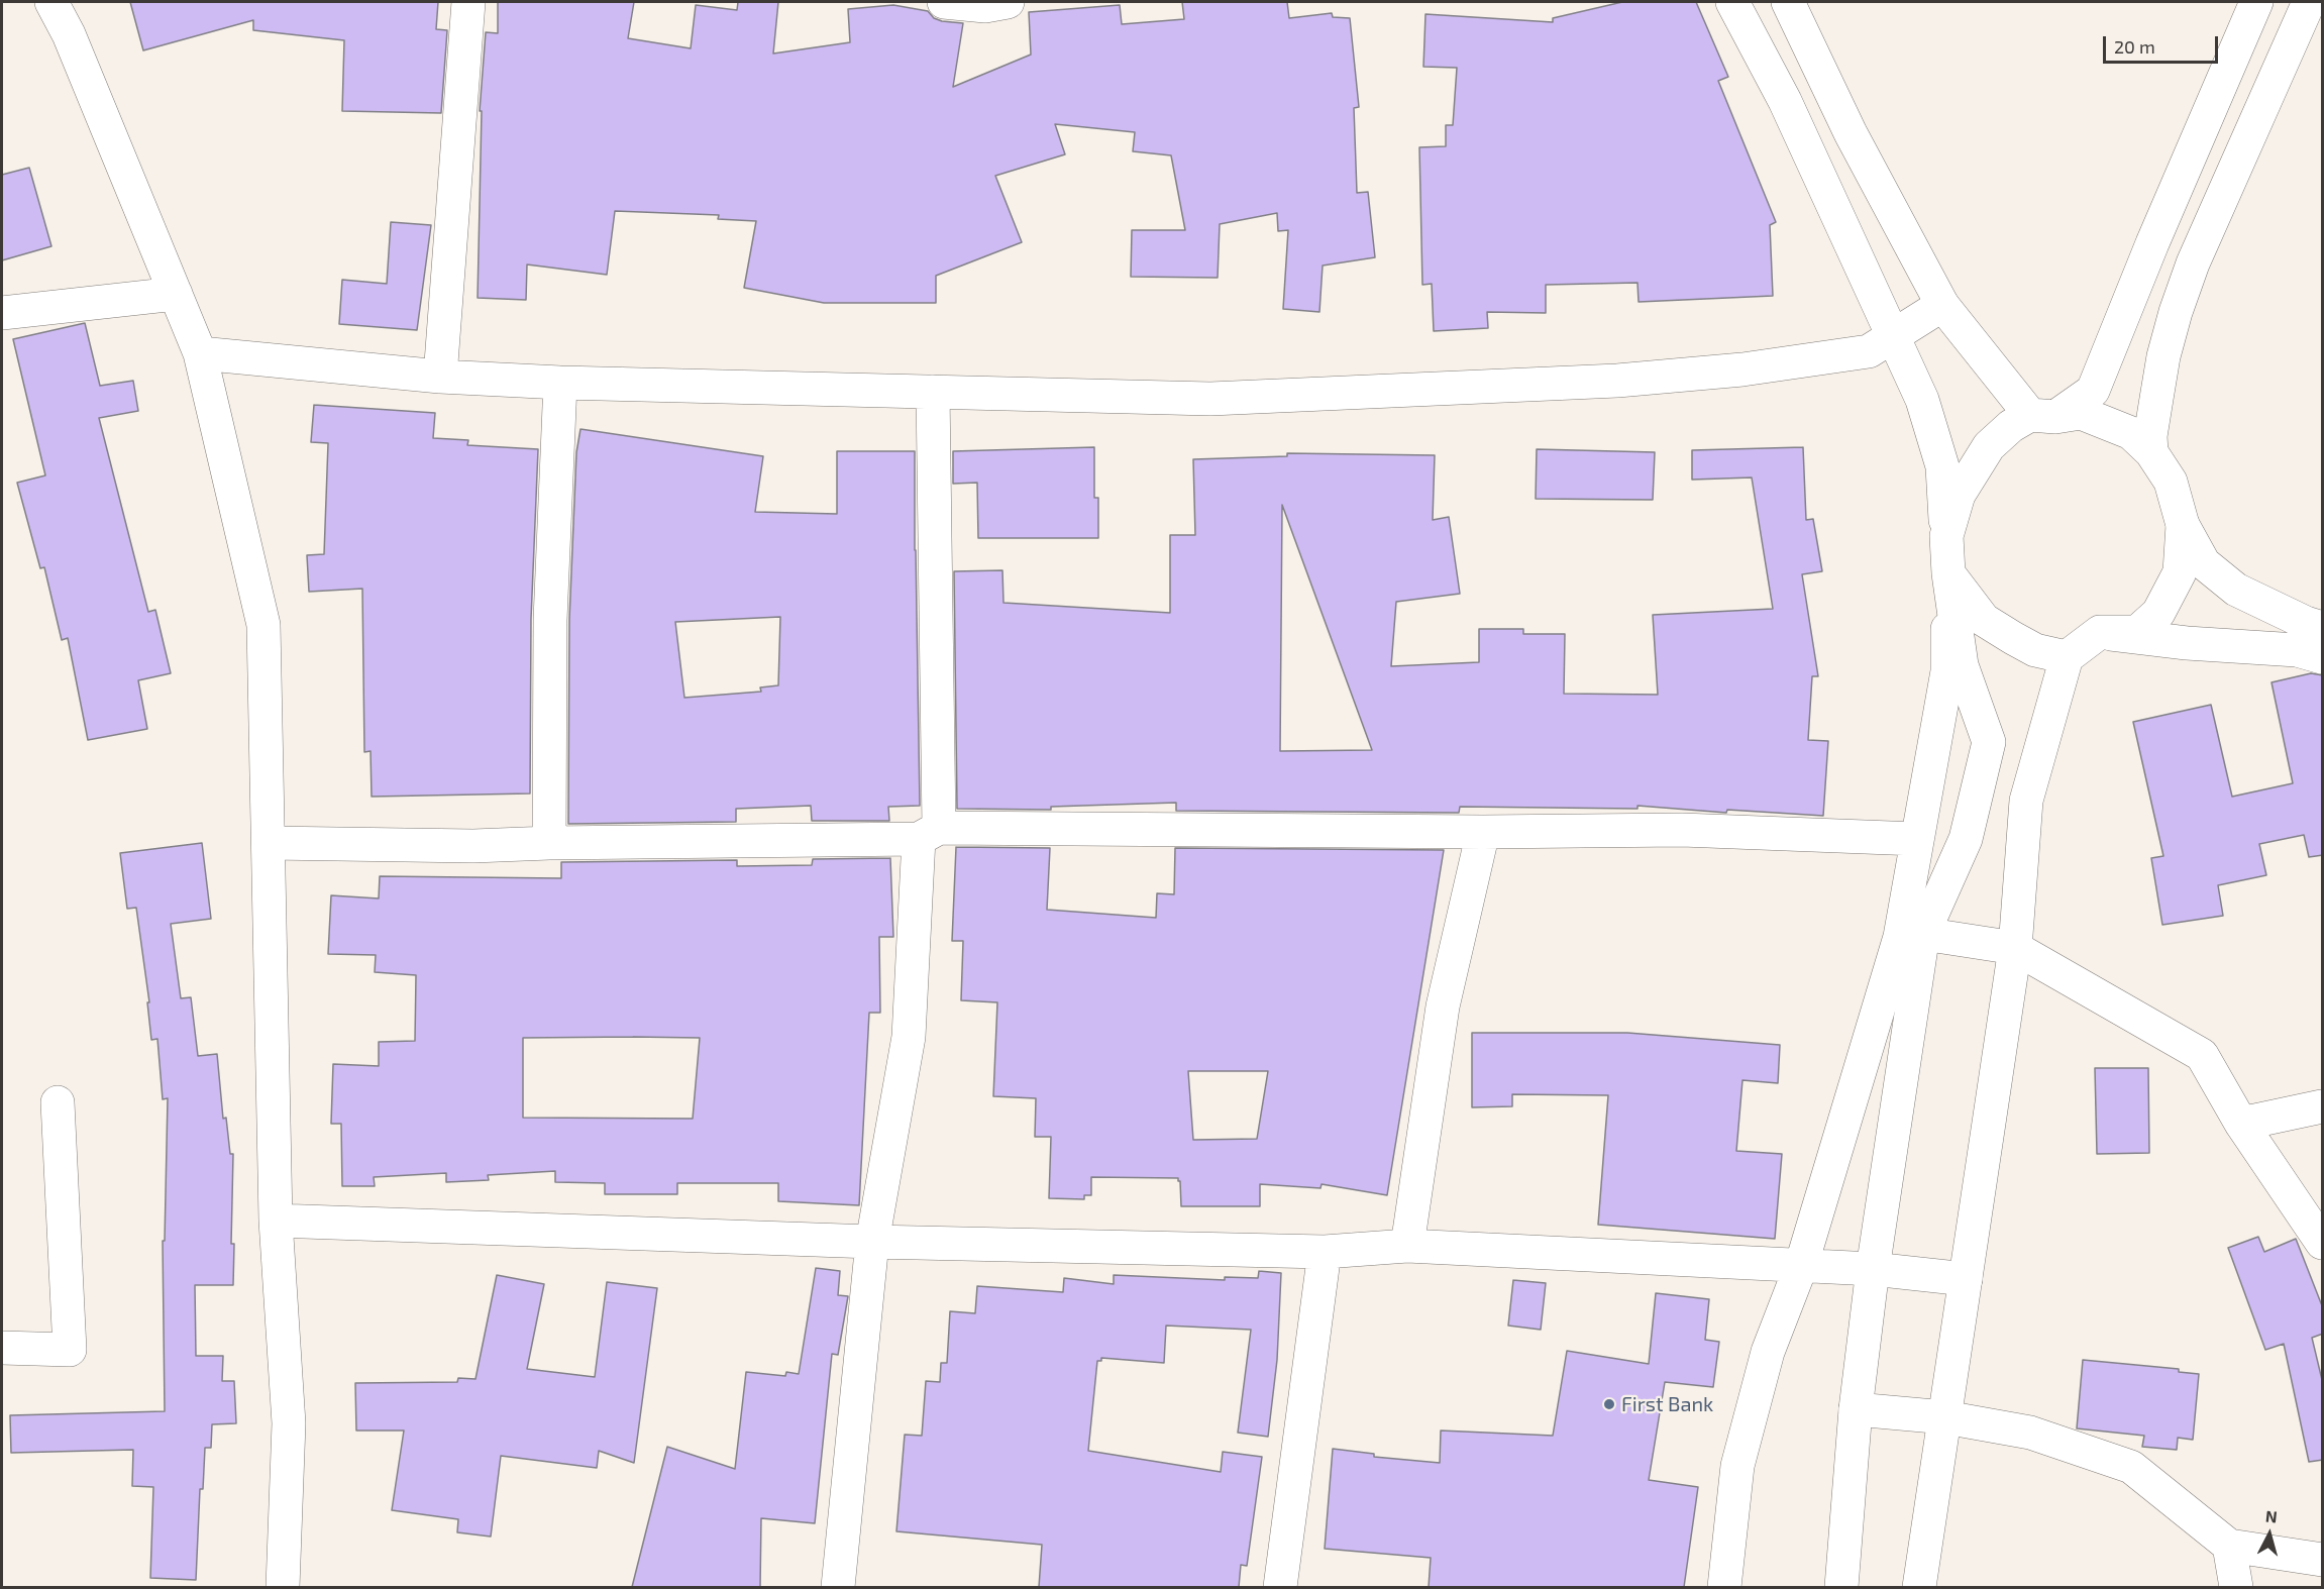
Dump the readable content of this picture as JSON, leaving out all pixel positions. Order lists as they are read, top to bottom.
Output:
{
  "places": ["First Bank"],
  "scale_bar": "20 m",
  "north": "top"
}
